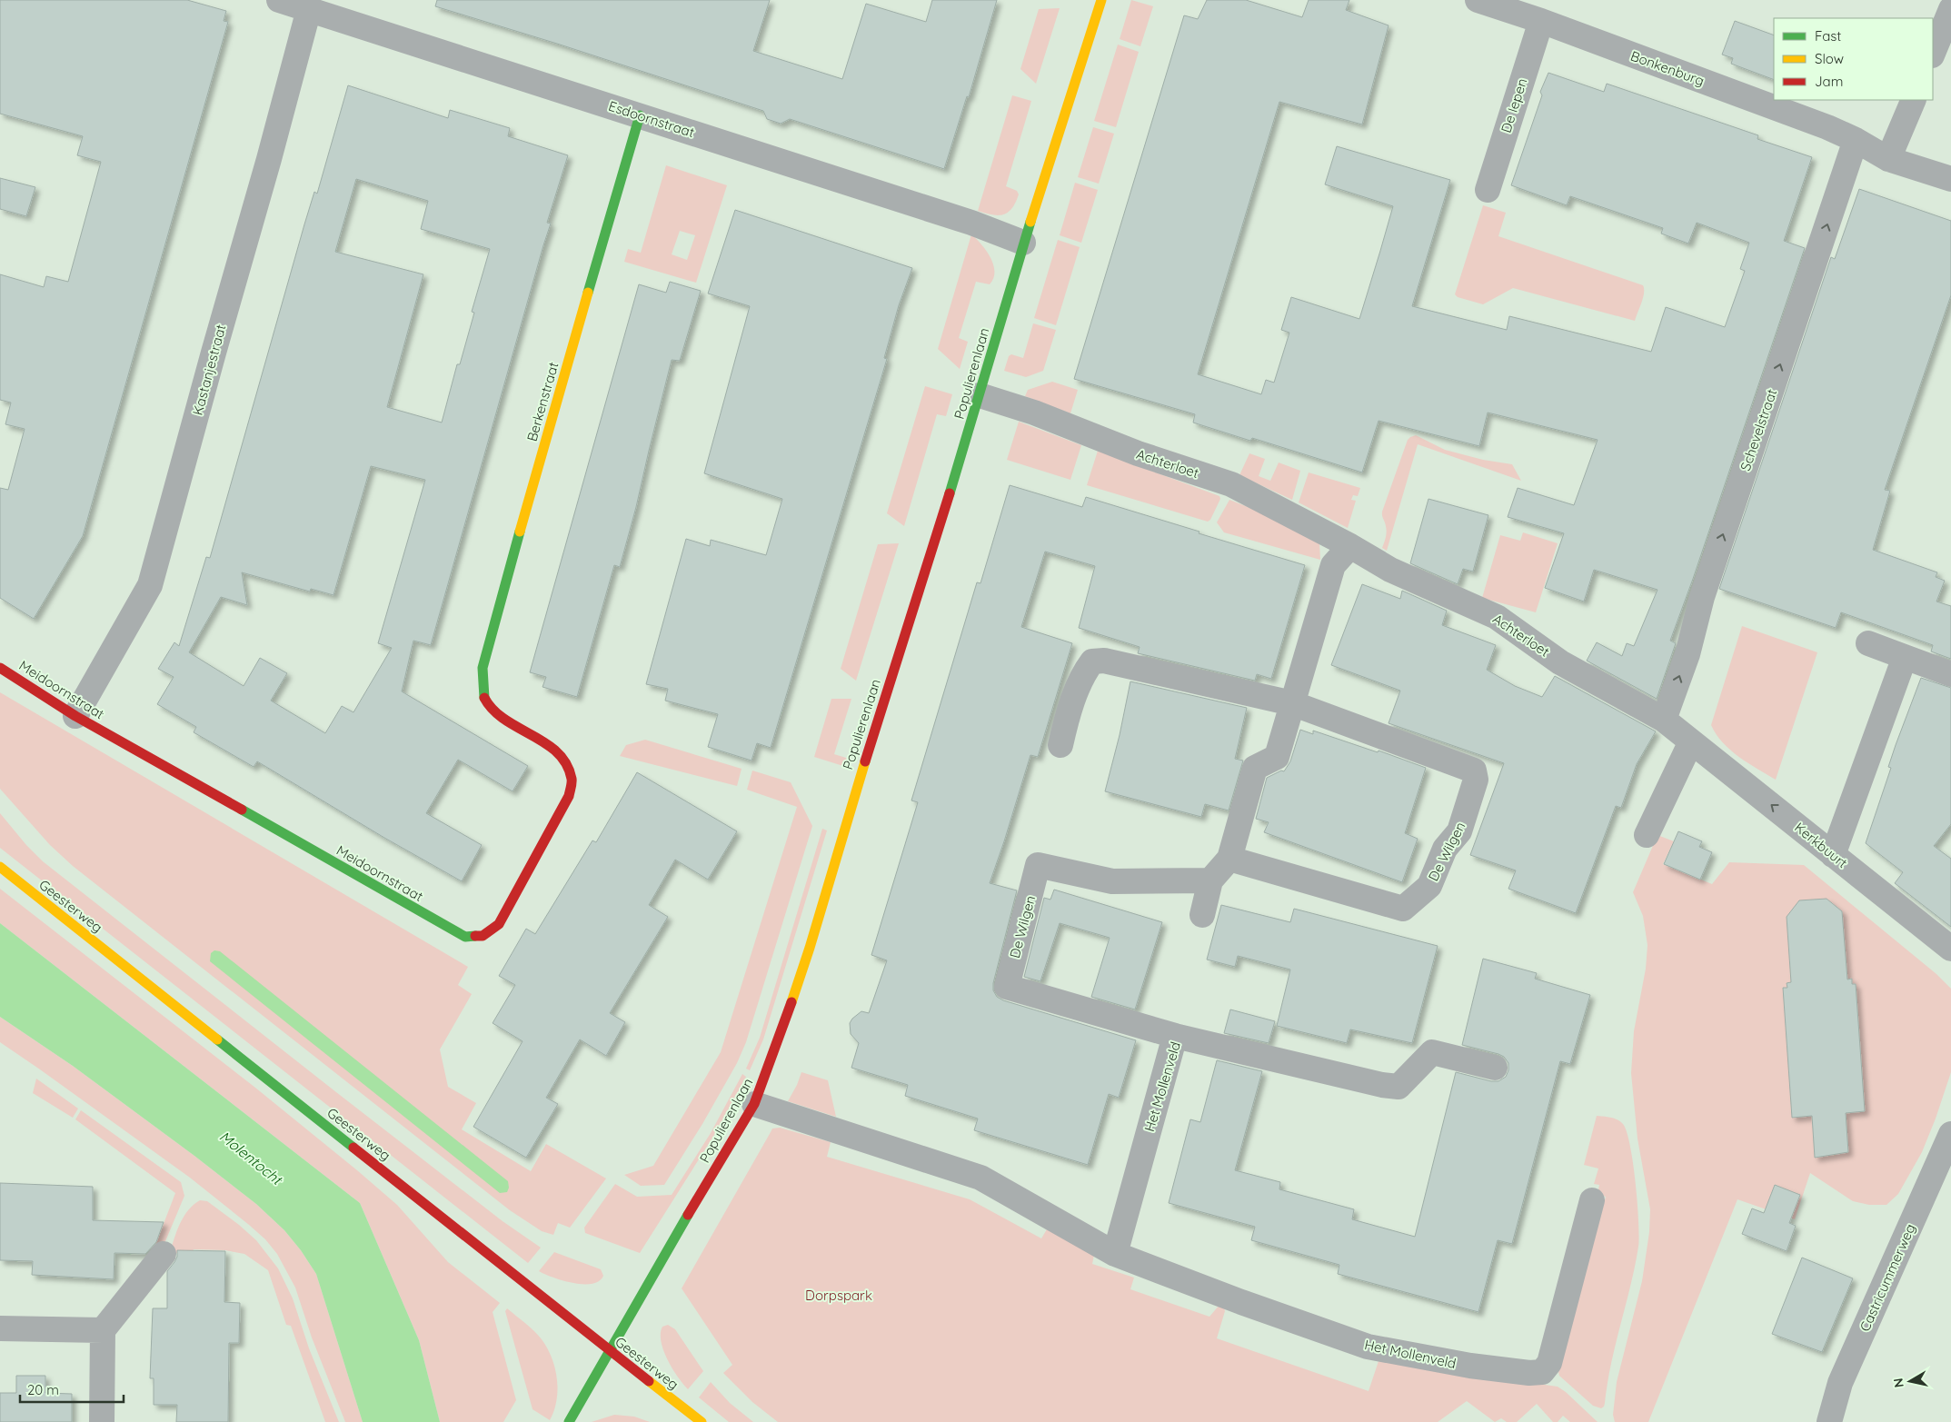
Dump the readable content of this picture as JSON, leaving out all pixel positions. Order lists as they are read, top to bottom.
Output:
{
  "streets": {
    "street": [
      "Bonkenburg",
      "De Iepen",
      "Esdoornstraat",
      "Kastanjestraat",
      "Populierenlaan",
      "Berkenstraat",
      "Schevelstraat",
      "Achterloet",
      "Meidoornstraat",
      "Kerkbuurt",
      "De Wilgen",
      "Geesterweg",
      "Het Mollenveld",
      "Castricummerweg"
    ]
  },
  "crossings": [
    ["Bonkenburg", "De Iepen"],
    ["Bonkenburg", "Schevelstraat"],
    ["Esdoornstraat", "Kastanjestraat"],
    ["Esdoornstraat", "Populierenlaan"],
    ["Esdoornstraat", "Berkenstraat"],
    ["Kastanjestraat", "Meidoornstraat"],
    ["Populierenlaan", "Achterloet"],
    ["Populierenlaan", "Geesterweg"],
    ["Populierenlaan", "Het Mollenveld"],
    ["Berkenstraat", "Meidoornstraat"],
    ["Schevelstraat", "Achterloet"],
    ["Schevelstraat", "Kerkbuurt"],
    ["Achterloet", "Kerkbuurt"],
    ["De Wilgen", "Het Mollenveld"]
  ],
  "one_way": ["Schevelstraat"],
  "water": ["Molentocht"],
  "parks": ["Dorpspark"],
  "legend": ["Fast", "Slow", "Jam"],
  "scale_bar": "20 m",
  "north": "left"
}
